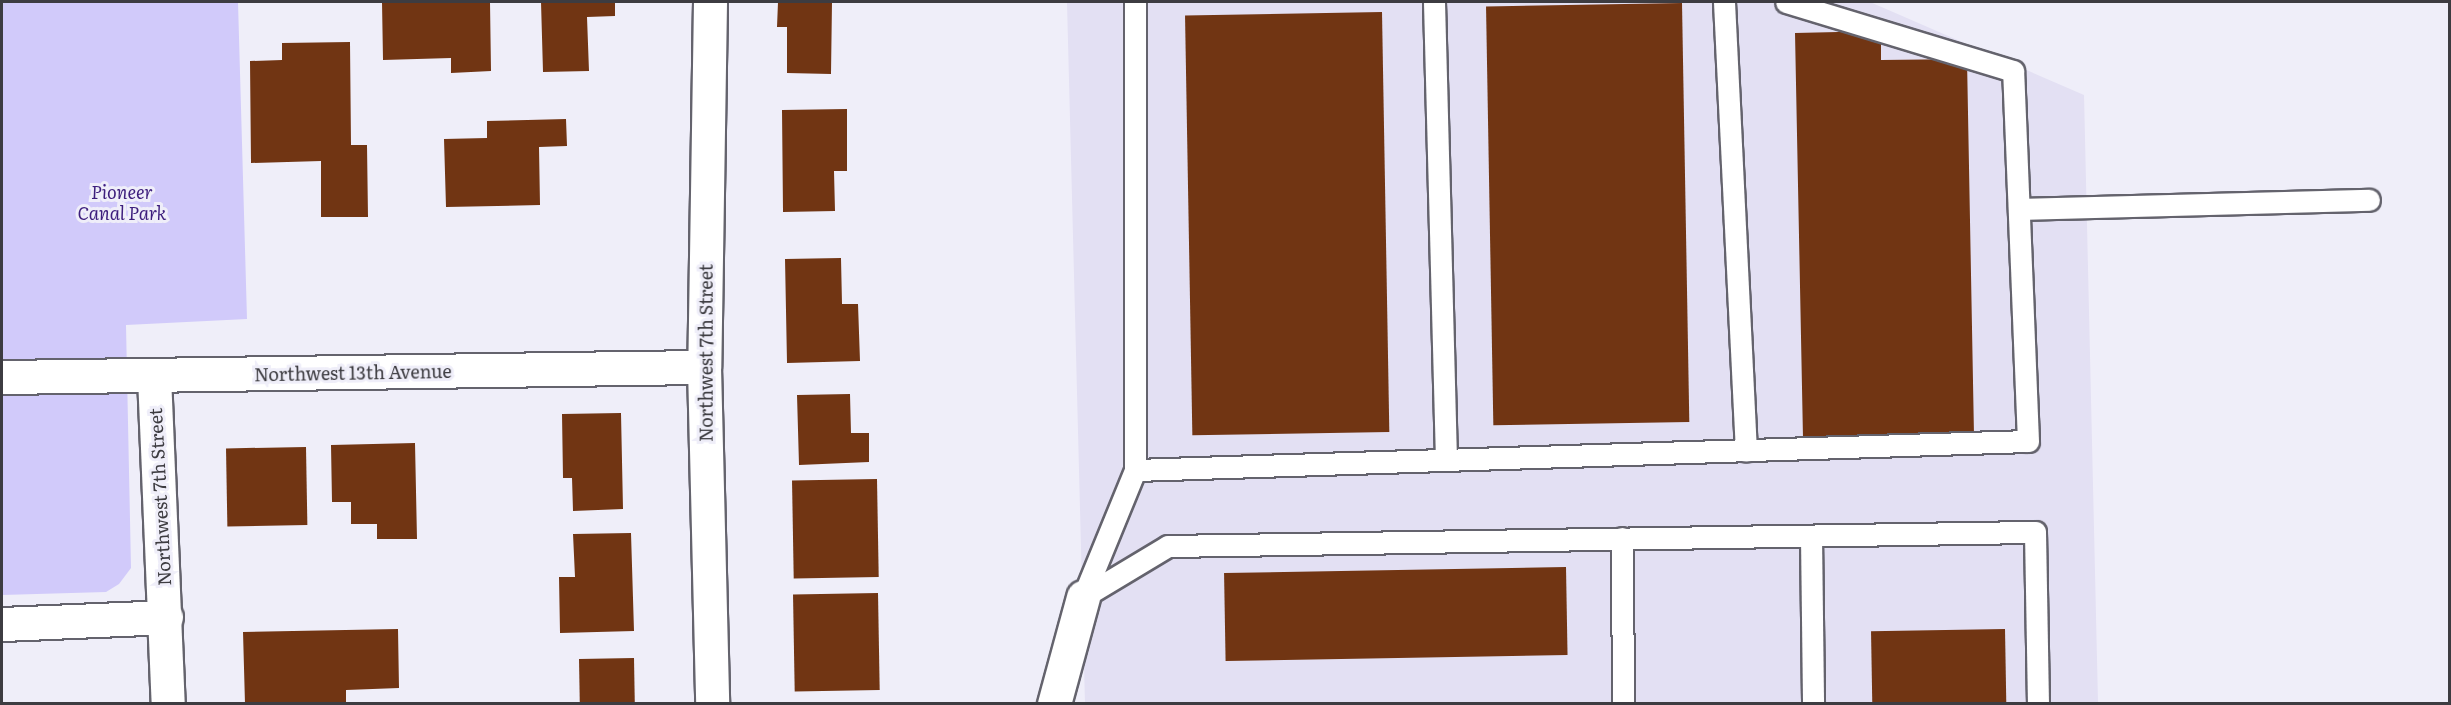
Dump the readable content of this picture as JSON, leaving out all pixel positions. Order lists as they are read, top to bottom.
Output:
{
  "streets": {
    "street": ["Northwest 7th Street", "Northwest 13th Avenue"]
  },
  "crossings": [
    ["Northwest 7th Street", "Northwest 13th Avenue"]
  ],
  "parks": ["Pioneer Canal Park"]
}
